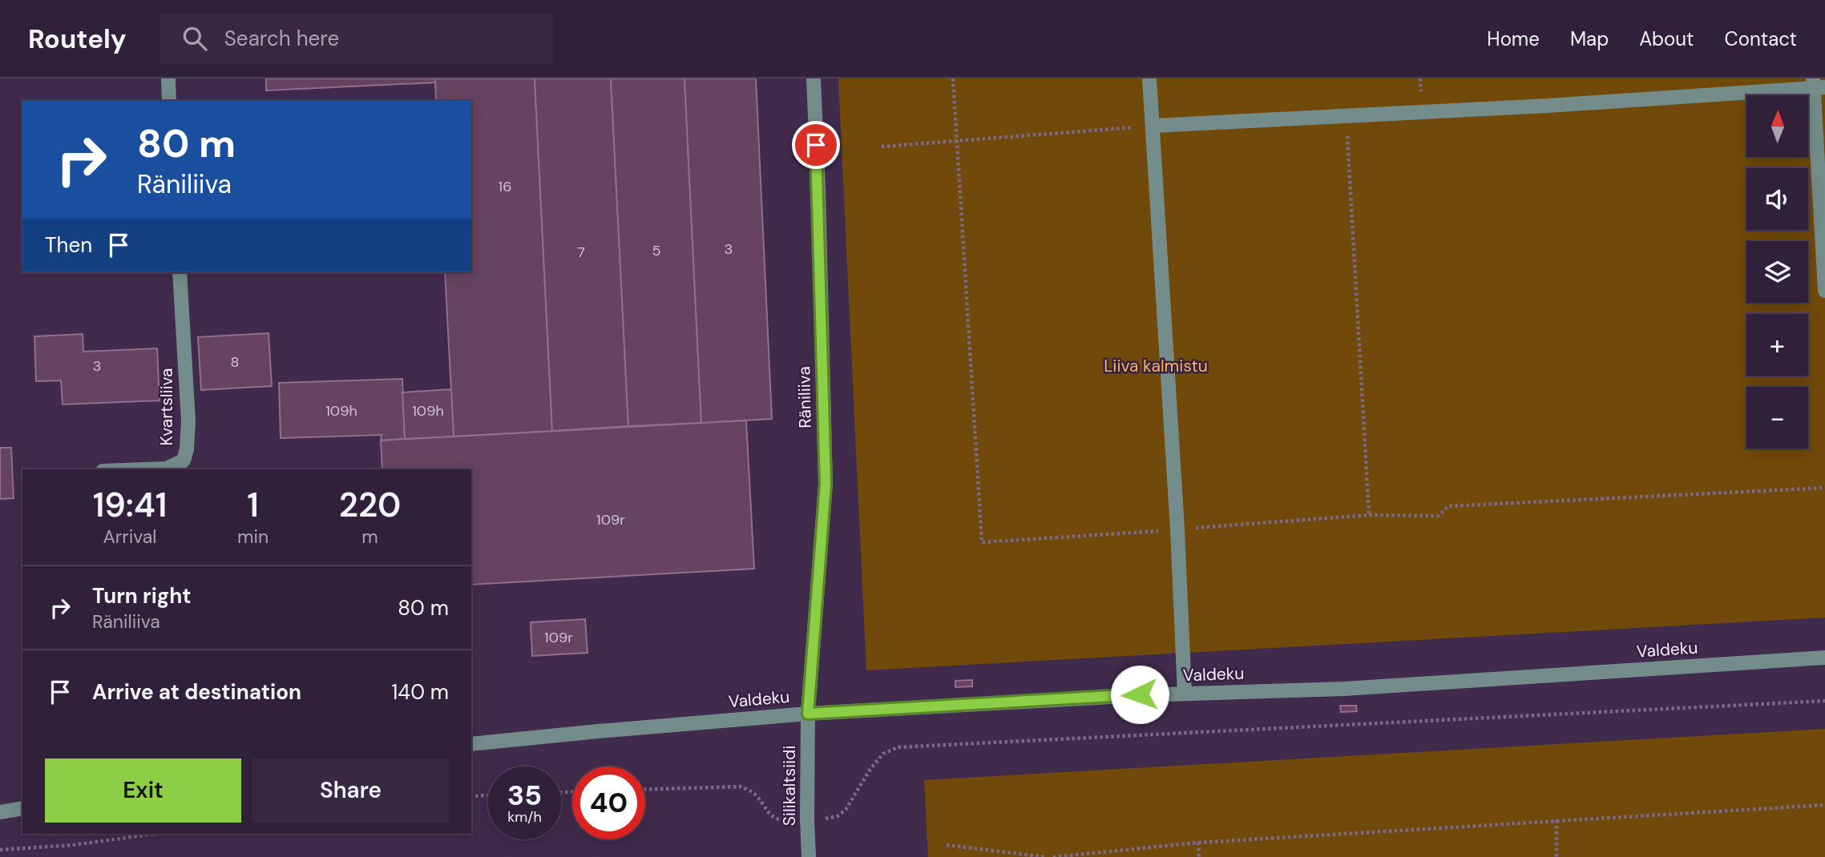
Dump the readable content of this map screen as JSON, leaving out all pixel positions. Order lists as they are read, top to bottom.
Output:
{
  "streets": {
    "street": [
      "Räniliiva",
      "Kvartsliiva",
      "Valdeku",
      "Silikaltsiidi"
    ]
  },
  "crossings": [
    ["Räniliiva", "Valdeku"],
    ["Räniliiva", "Silikaltsiidi"],
    ["Valdeku", "Silikaltsiidi"]
  ],
  "parks": ["Liiva kalmistu"],
  "house_numbers": [
    "16",
    "3",
    "5",
    "7",
    "8",
    "3",
    "109h",
    "109h",
    "109r",
    "109r"
  ],
  "north": "top",
  "page": {
    "header": "Routely",
    "search": "Search here",
    "nav": [
      "Home",
      "Map",
      "About",
      "Contact"
    ],
    "map_buttons": ["+", "−"],
    "turn": ["80 m", "Räniliiva"],
    "then": "Then",
    "eta": [
      "19:41",
      "Arrival",
      "1",
      "min",
      "220",
      "m"
    ],
    "list": [
      {
        "name": "Turn right",
        "note": "Räniliiva",
        "value": "80 m"
      },
      {
        "name": "Arrive at destination",
        "value": "140 m"
      }
    ],
    "buttons": ["Exit", "Share"],
    "speed": "35 km/h",
    "limit": "40"
  }
}
